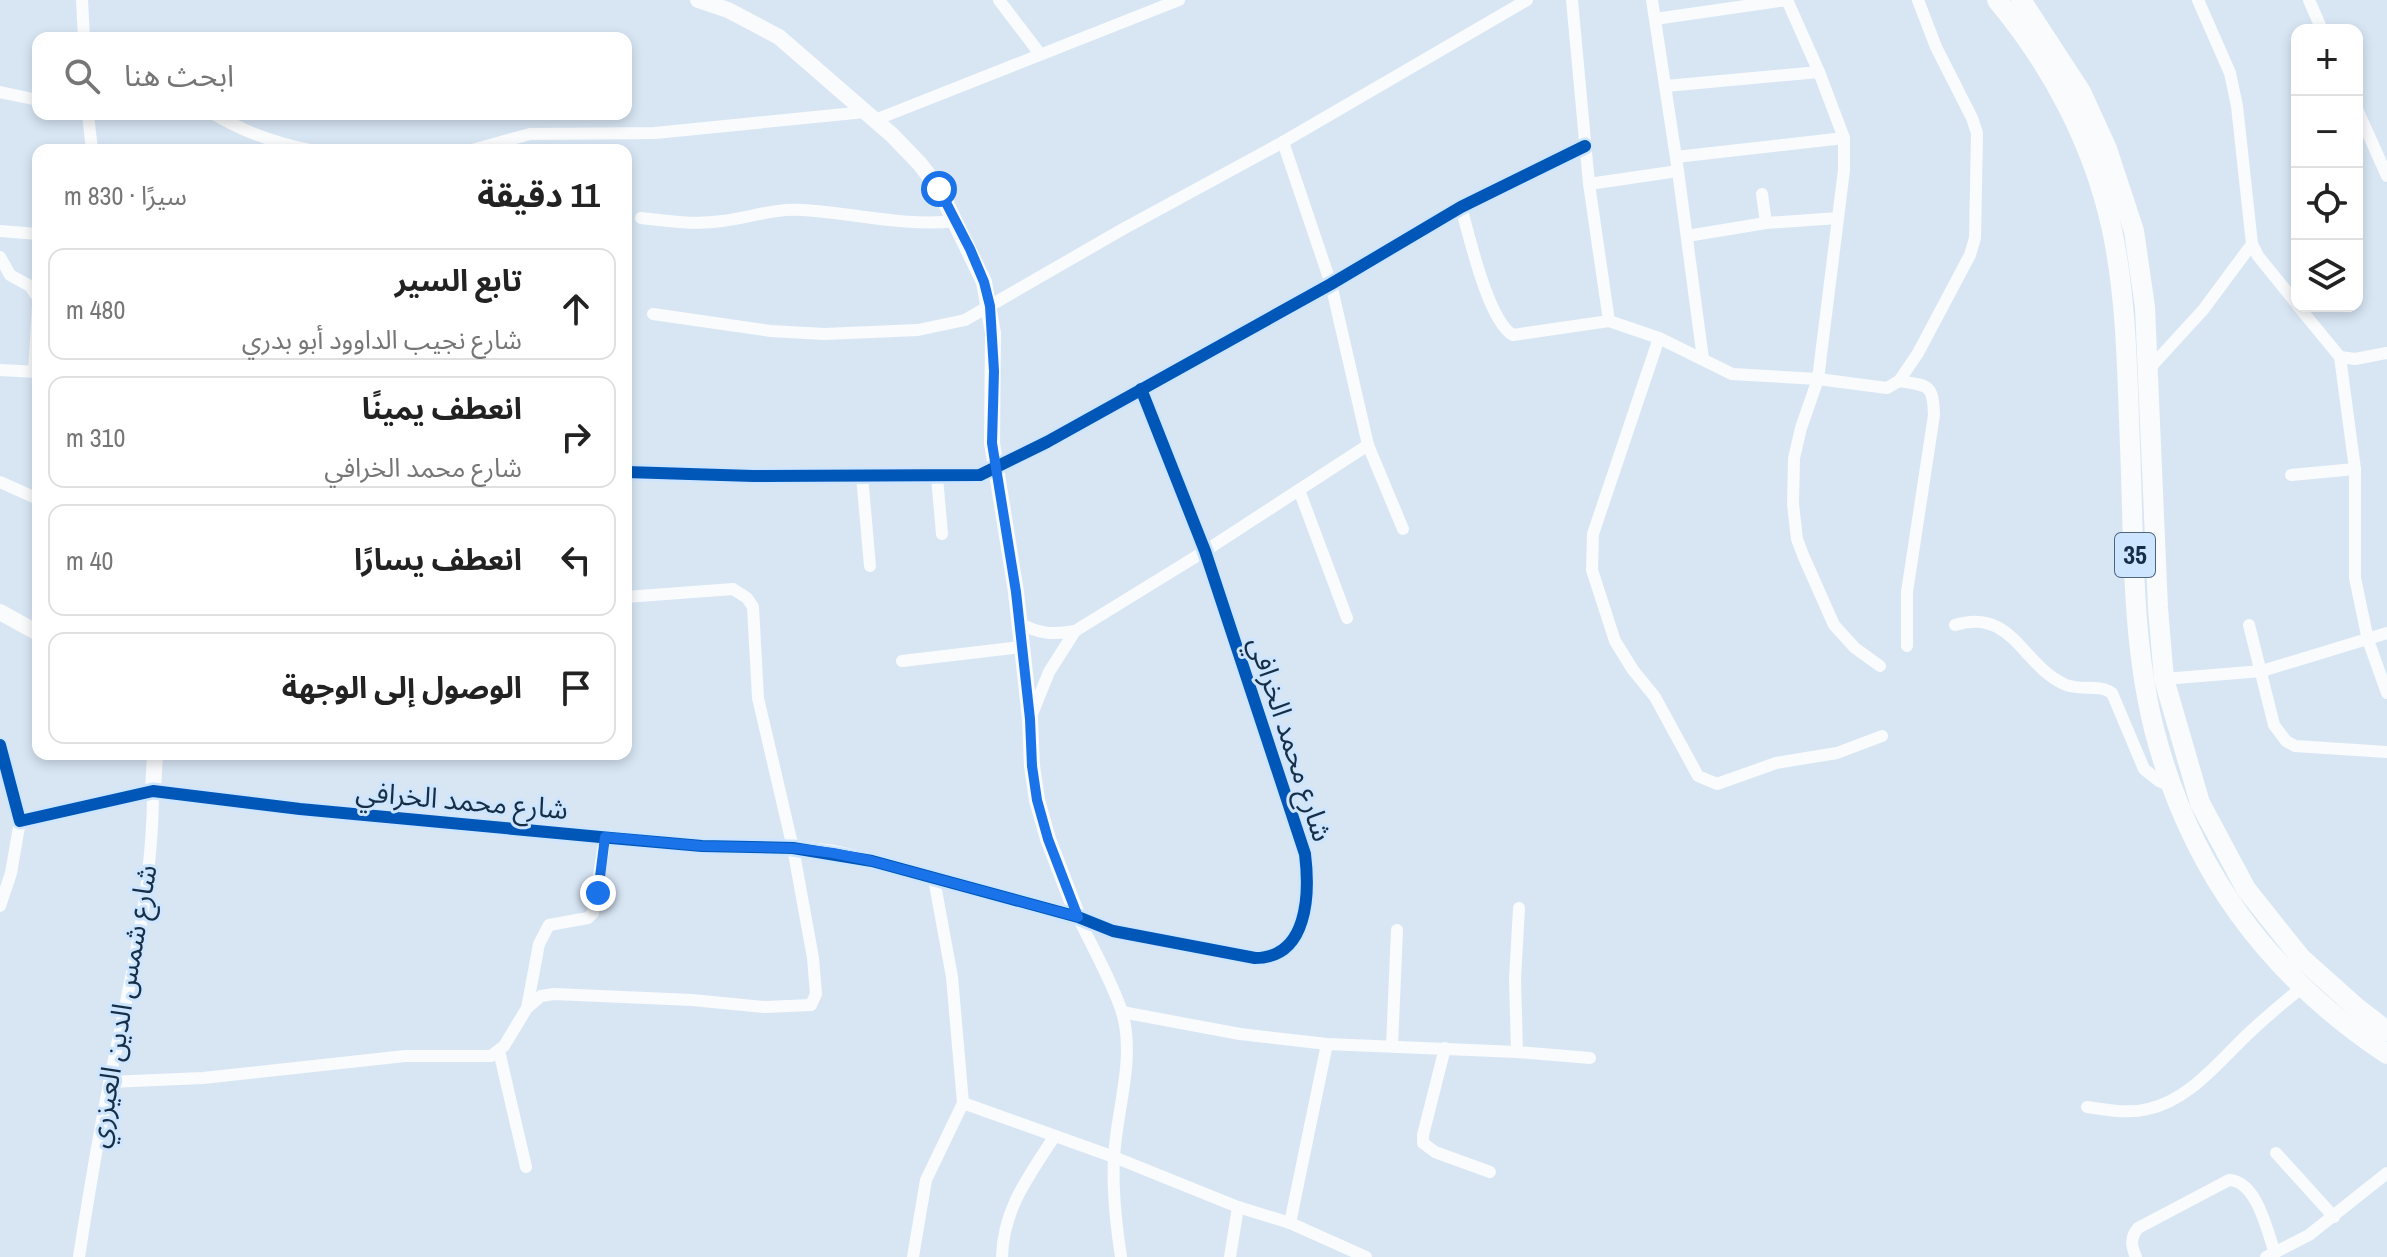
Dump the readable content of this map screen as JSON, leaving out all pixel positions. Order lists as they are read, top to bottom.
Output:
{
  "streets": {
    "highway": ["35"],
    "street": ["شارع محمد الخرافي", "شارع شمس الدين العيزري"]
  },
  "crossings": [
    ["شارع محمد الخرافي", "شارع شمس الدين العيزري"]
  ],
  "page": {
    "map_buttons": ["+", "−"],
    "search": "ابحث هنا",
    "heading": ["11 دقيقة", "سيرًا · 830 m"],
    "list": [
      ["تابع السير", "شارع نجيب الداوود أبو بدري", "480 m"],
      ["انعطف يمينًا", "شارع محمد الخرافي", "310 m"],
      ["انعطف يسارًا", "40 m"],
      "الوصول إلى الوجهة"
    ]
  }
}
